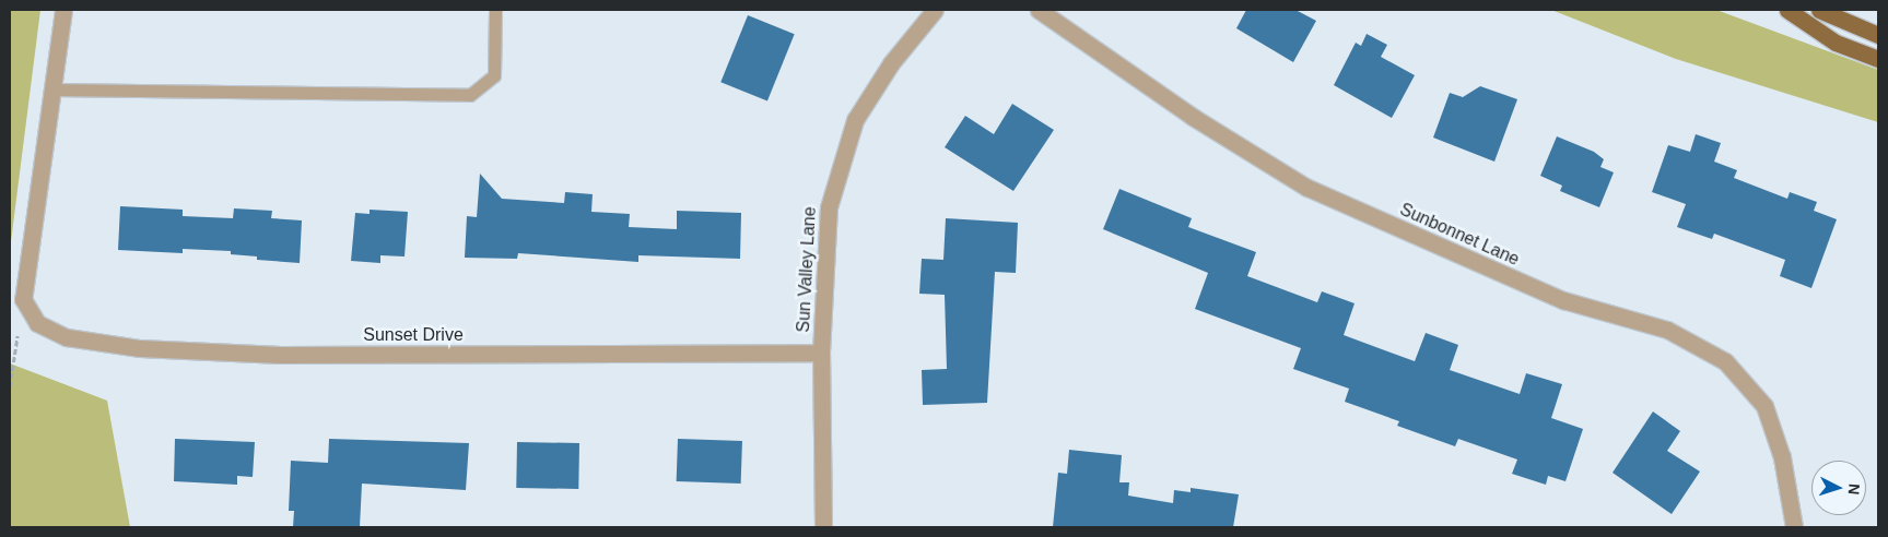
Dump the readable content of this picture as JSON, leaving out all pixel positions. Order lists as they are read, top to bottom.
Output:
{
  "streets": {
    "street": ["Sunbonnet Lane", "Sun Valley Lane", "Sunset Drive"]
  },
  "crossings": [
    ["Sun Valley Lane", "Sunset Drive"]
  ],
  "north": "right"
}
